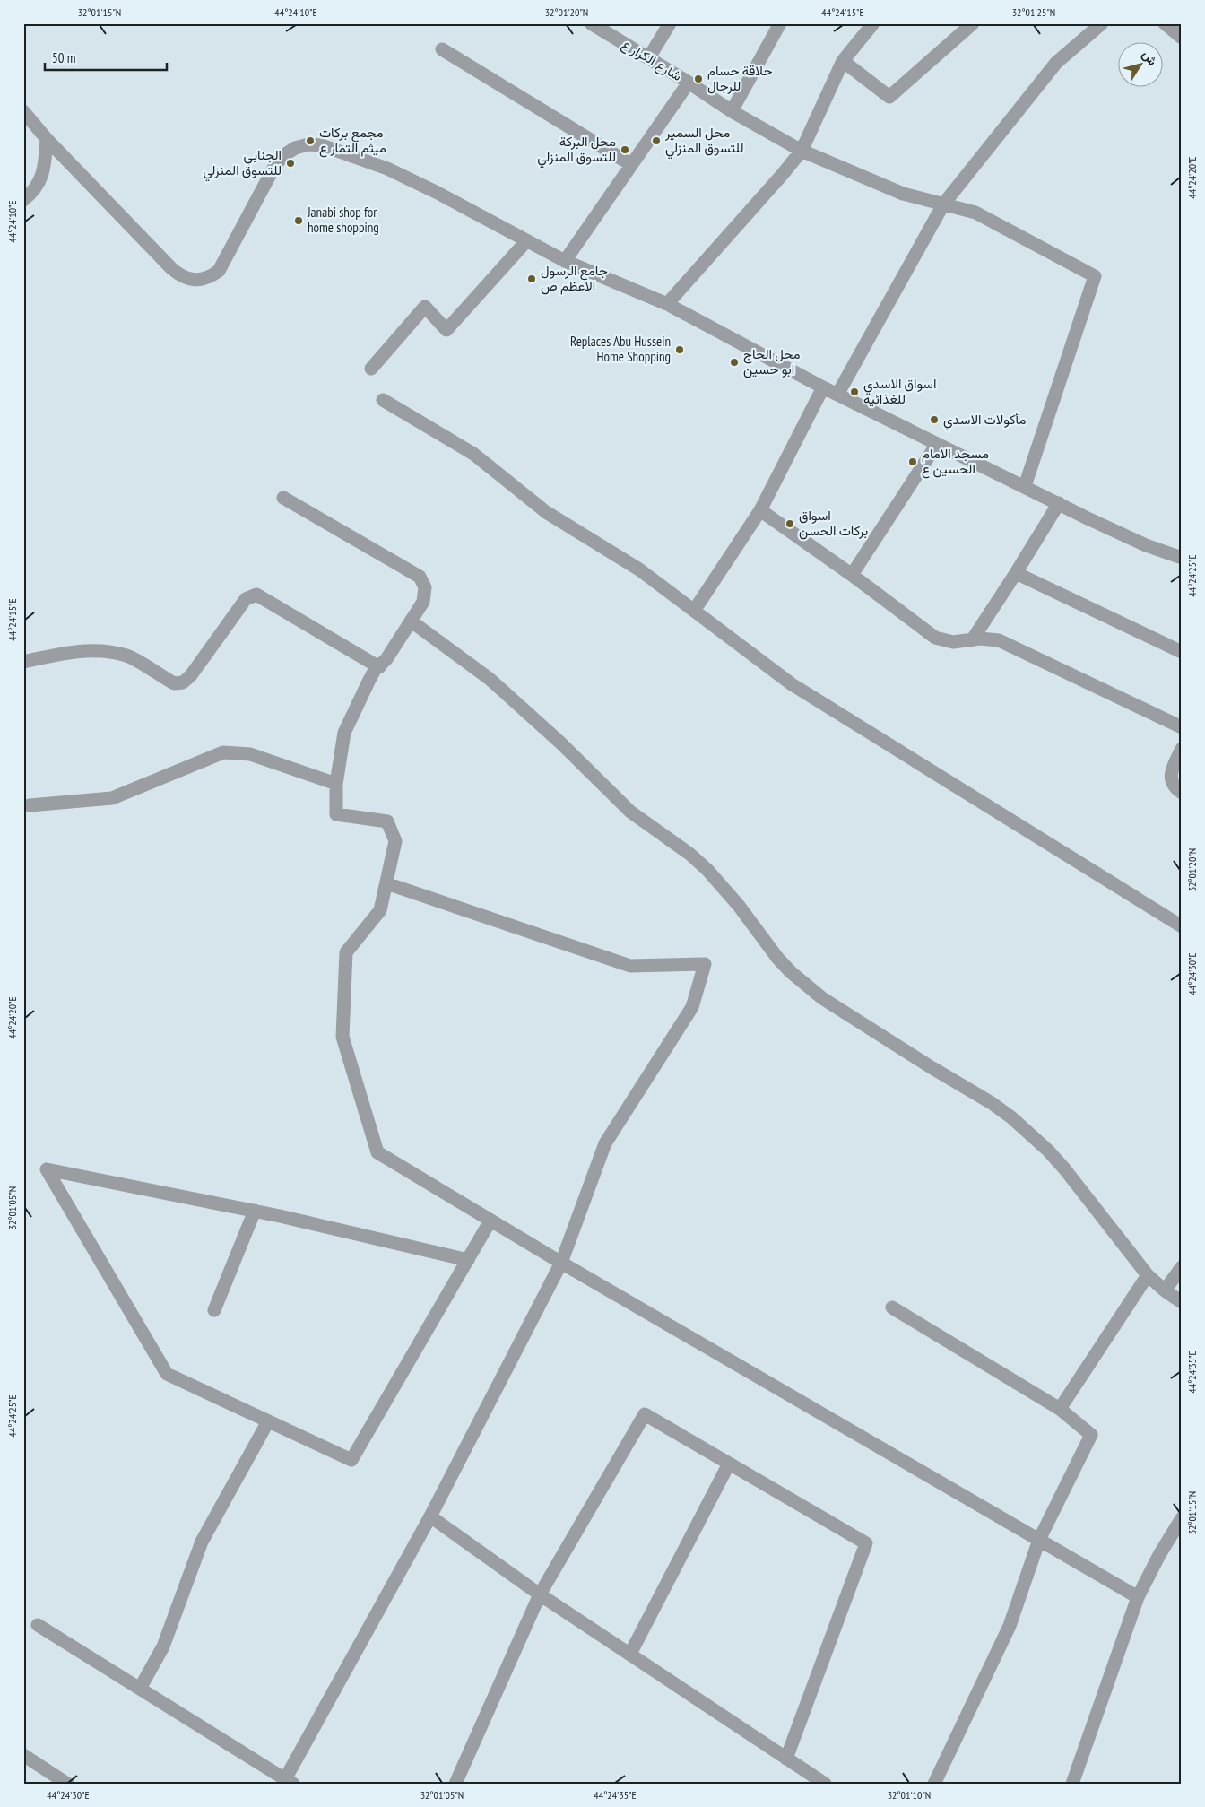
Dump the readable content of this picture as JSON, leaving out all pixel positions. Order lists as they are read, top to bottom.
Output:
{
  "streets": {
    "street": ["شارع الكرار ع"]
  },
  "places": [
    "حلاقة حسام للرجال",
    "مجمع بركات ميثم التمار ع",
    "محل السمير للتسوق المنزلي",
    "محل البركة للتسوق المنزلي",
    "الجنابي للتسوق المنزلي",
    "Janabi shop for home shopping",
    "جامع الرسول الاعظم ص",
    "Replaces Abu Hussein Home Shopping",
    "محل الحاج ابو حسين",
    "اسواق الاسدي للغذائيه",
    "مأكولات الاسدي",
    "مسجد الامام الحسين ع",
    "اسواق بركات الحسن"
  ],
  "scale_bar": "50 m",
  "north": "top right",
  "coordinates": [
    "32°01'15\"N",
    "44°24'10\"E",
    "32°01'20\"N",
    "44°24'15\"E",
    "32°01'25\"N",
    "44°24'20\"E",
    "44°24'25\"E",
    "44°24'30\"E",
    "32°01'05\"N",
    "44°24'35\"E",
    "32°01'10\"N"
  ]
}
